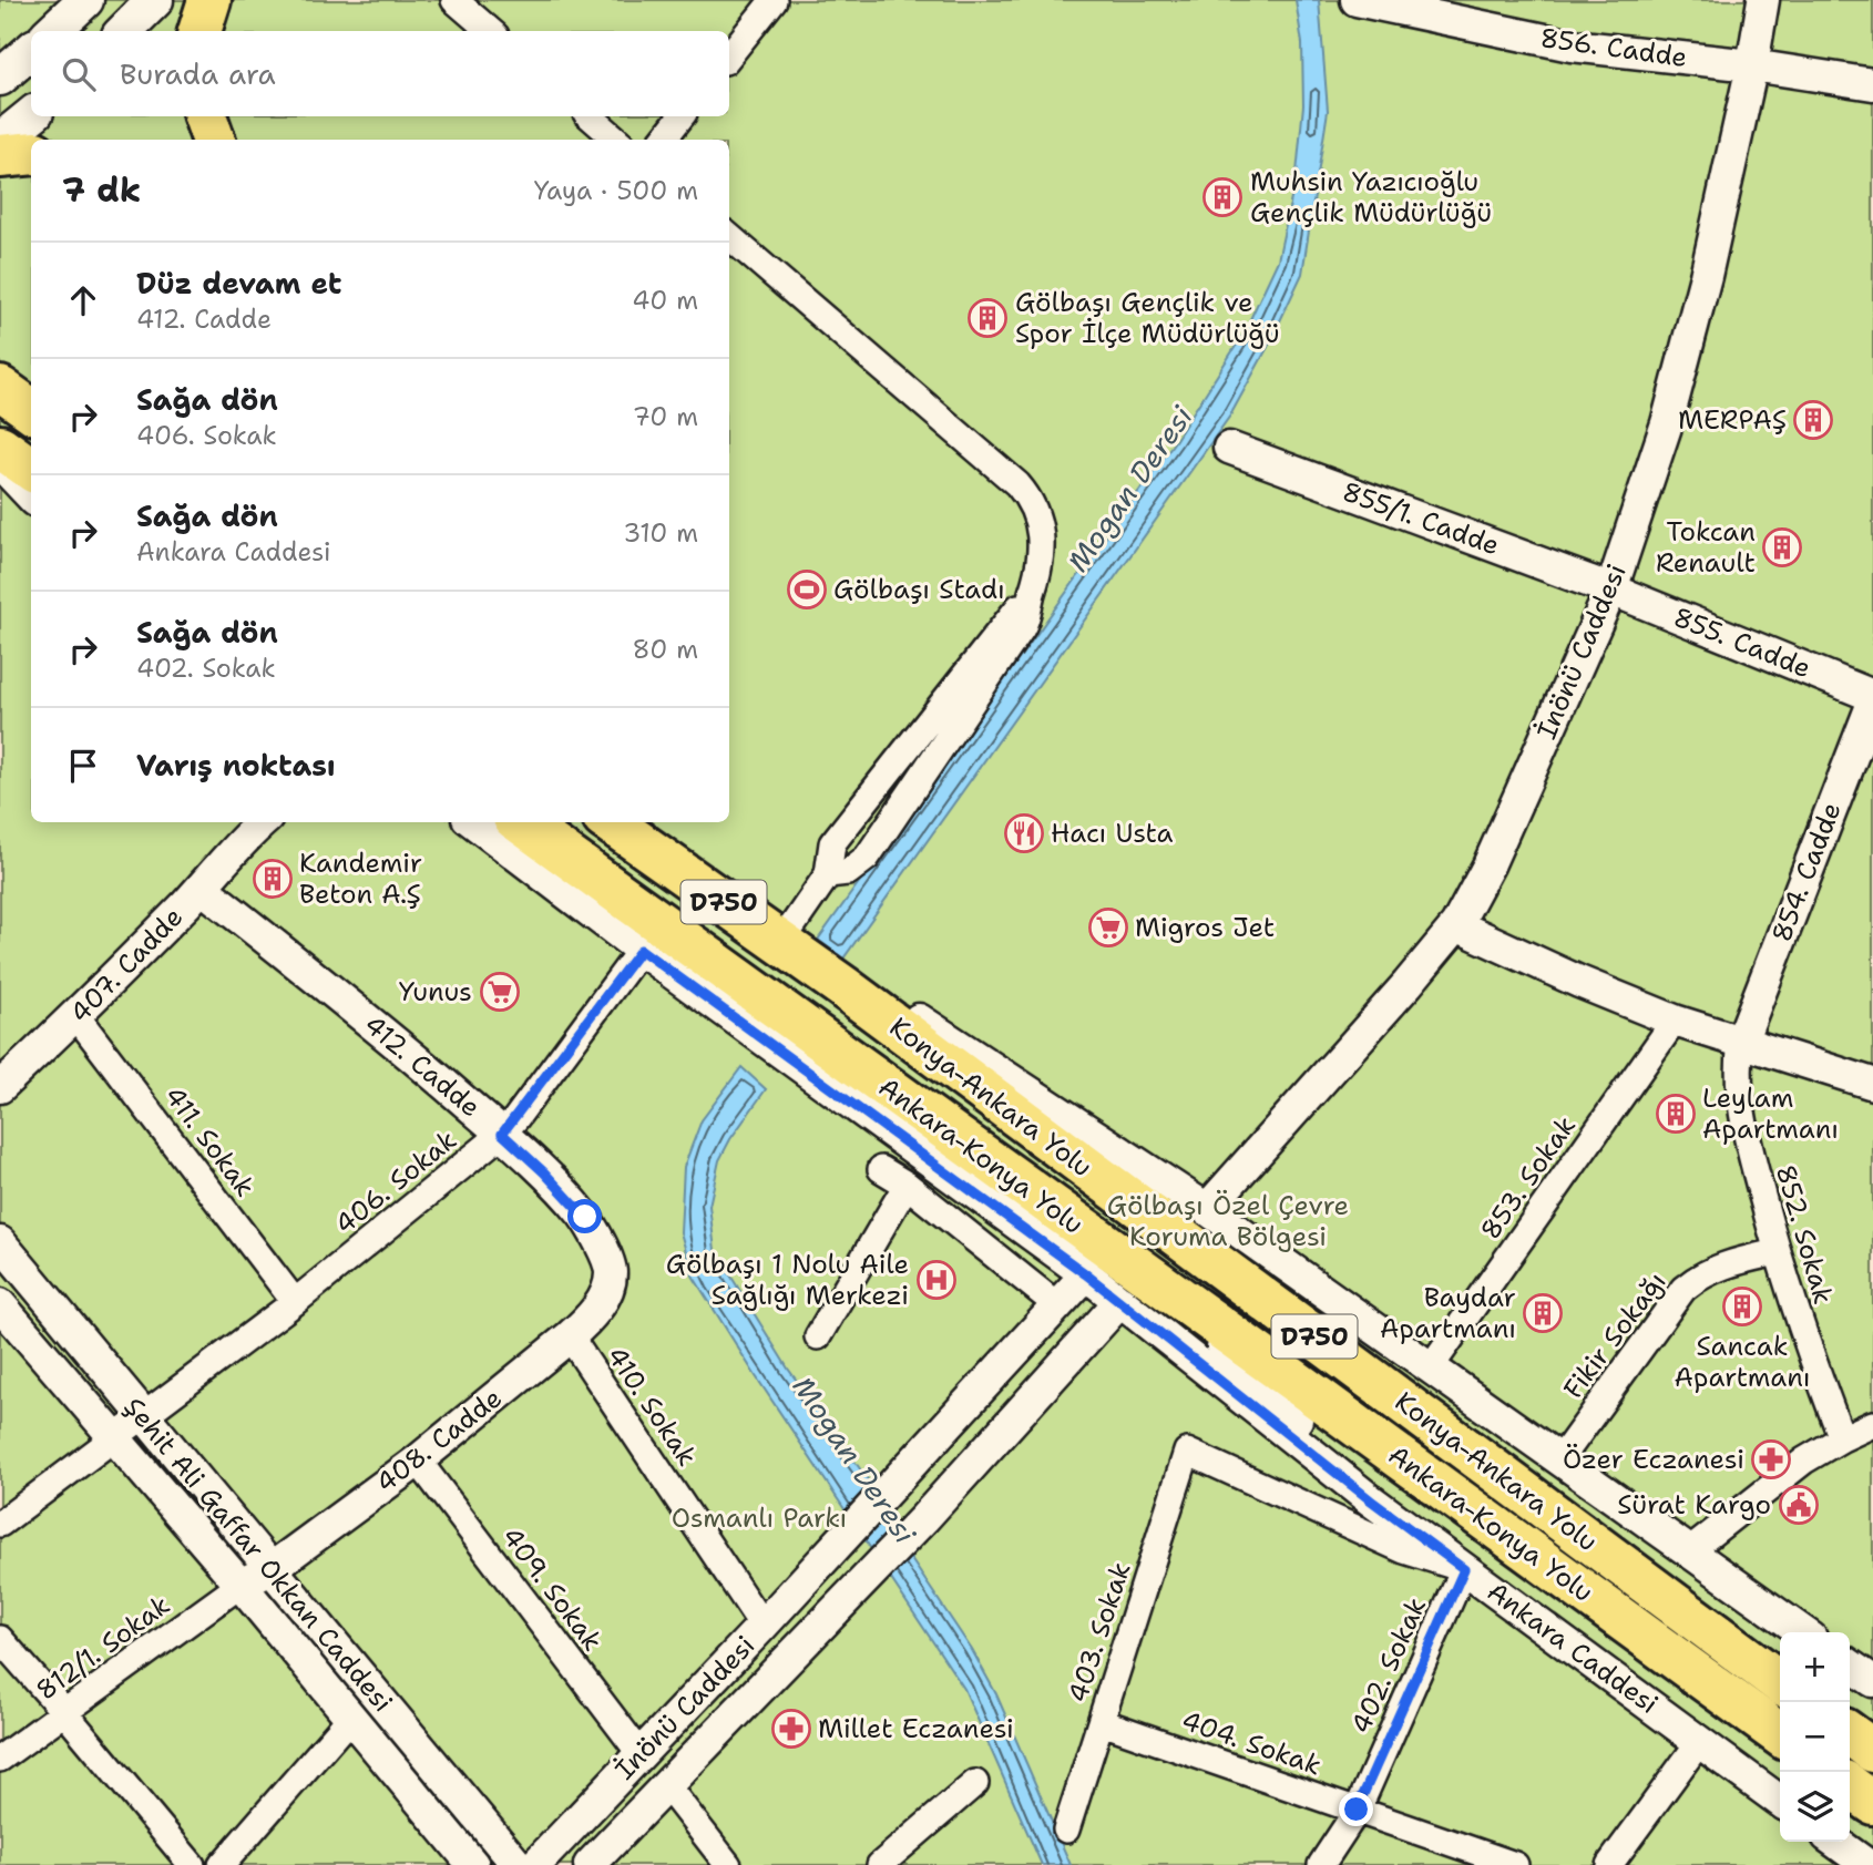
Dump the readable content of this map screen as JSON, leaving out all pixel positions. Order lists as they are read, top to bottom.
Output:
{
  "streets": {
    "highway": ["D750", "Konya-Ankara Yolu", "Ankara-Konya Yolu"],
    "street": [
      "856. Cadde",
      "855/1. Cadde",
      "855. Cadde",
      "İnönü Caddesi",
      "854. Cadde",
      "407. Cadde",
      "412. Cadde",
      "411. Sokak",
      "853. Sokak",
      "406. Sokak",
      "852. Sokak",
      "Fikir Sokağı",
      "410. Sokak",
      "408. Cadde",
      "Şehit Ali Gaffar Okkan Caddesi",
      "409. Sokak",
      "403. Sokak",
      "812/1. Sokak",
      "Ankara Caddesi",
      "402. Sokak",
      "404. Sokak"
    ]
  },
  "crossings": [
    ["856. Cadde", "İnönü Caddesi"],
    ["855/1. Cadde", "855. Cadde"],
    ["855/1. Cadde", "İnönü Caddesi"],
    ["855. Cadde", "İnönü Caddesi"],
    ["İnönü Caddesi", "410. Sokak"],
    ["İnönü Caddesi", "409. Sokak"],
    ["854. Cadde", "852. Sokak"],
    ["407. Cadde", "412. Cadde"],
    ["407. Cadde", "411. Sokak"],
    ["412. Cadde", "406. Sokak"],
    ["412. Cadde", "408. Cadde"],
    ["411. Sokak", "406. Sokak"],
    ["Ankara-Konya Yolu", "Ankara Caddesi"],
    ["406. Sokak", "Şehit Ali Gaffar Okkan Caddesi"],
    ["852. Sokak", "Fikir Sokağı"],
    ["410. Sokak", "408. Cadde"],
    ["408. Cadde", "Şehit Ali Gaffar Okkan Caddesi"],
    ["408. Cadde", "409. Sokak"],
    ["408. Cadde", "812/1. Sokak"],
    ["Şehit Ali Gaffar Okkan Caddesi", "812/1. Sokak"],
    ["403. Sokak", "Ankara Caddesi"],
    ["403. Sokak", "402. Sokak"],
    ["403. Sokak", "404. Sokak"],
    ["Ankara Caddesi", "402. Sokak"],
    ["402. Sokak", "404. Sokak"]
  ],
  "water": ["Mogan Deresi"],
  "parks": ["Gölbaşı Özel Çevre Koruma Bölgesi", "Osmanlı Parkı"],
  "places": {
    "building": [
      "Muhsin Yazıcıoğlu Gençlik Müdürlüğü",
      "Gölbaşı Gençlik ve Spor İlçe Müdürlüğü",
      "MERPAŞ",
      "Tokcan Renault",
      "Kandemir Beton A.Ş",
      "Leylam Apartmanı",
      "Sancak Apartmanı",
      "Baydar Apartmanı"
    ],
    "sports": ["Gölbaşı Stadı"],
    "restaurant": ["Hacı Usta"],
    "supermarket": ["Migros Jet", "Yunus"],
    "hospital": ["Gölbaşı 1 Nolu Aile Sağlığı Merkezi"],
    "pharmacy": ["Özer Eczanesi", "Millet Eczanesi"],
    "public building": ["Sürat Kargo"]
  },
  "page": {
    "search": "Burada ara",
    "heading": ["7 dk", "Yaya · 500 m"],
    "list": [
      ["Düz devam et", "412. Cadde", "40 m"],
      ["Sağa dön", "406. Sokak", "70 m"],
      ["Sağa dön", "Ankara Caddesi", "310 m"],
      ["Sağa dön", "402. Sokak", "80 m"],
      "Varış noktası"
    ],
    "map_buttons": ["+", "−"]
  }
}
